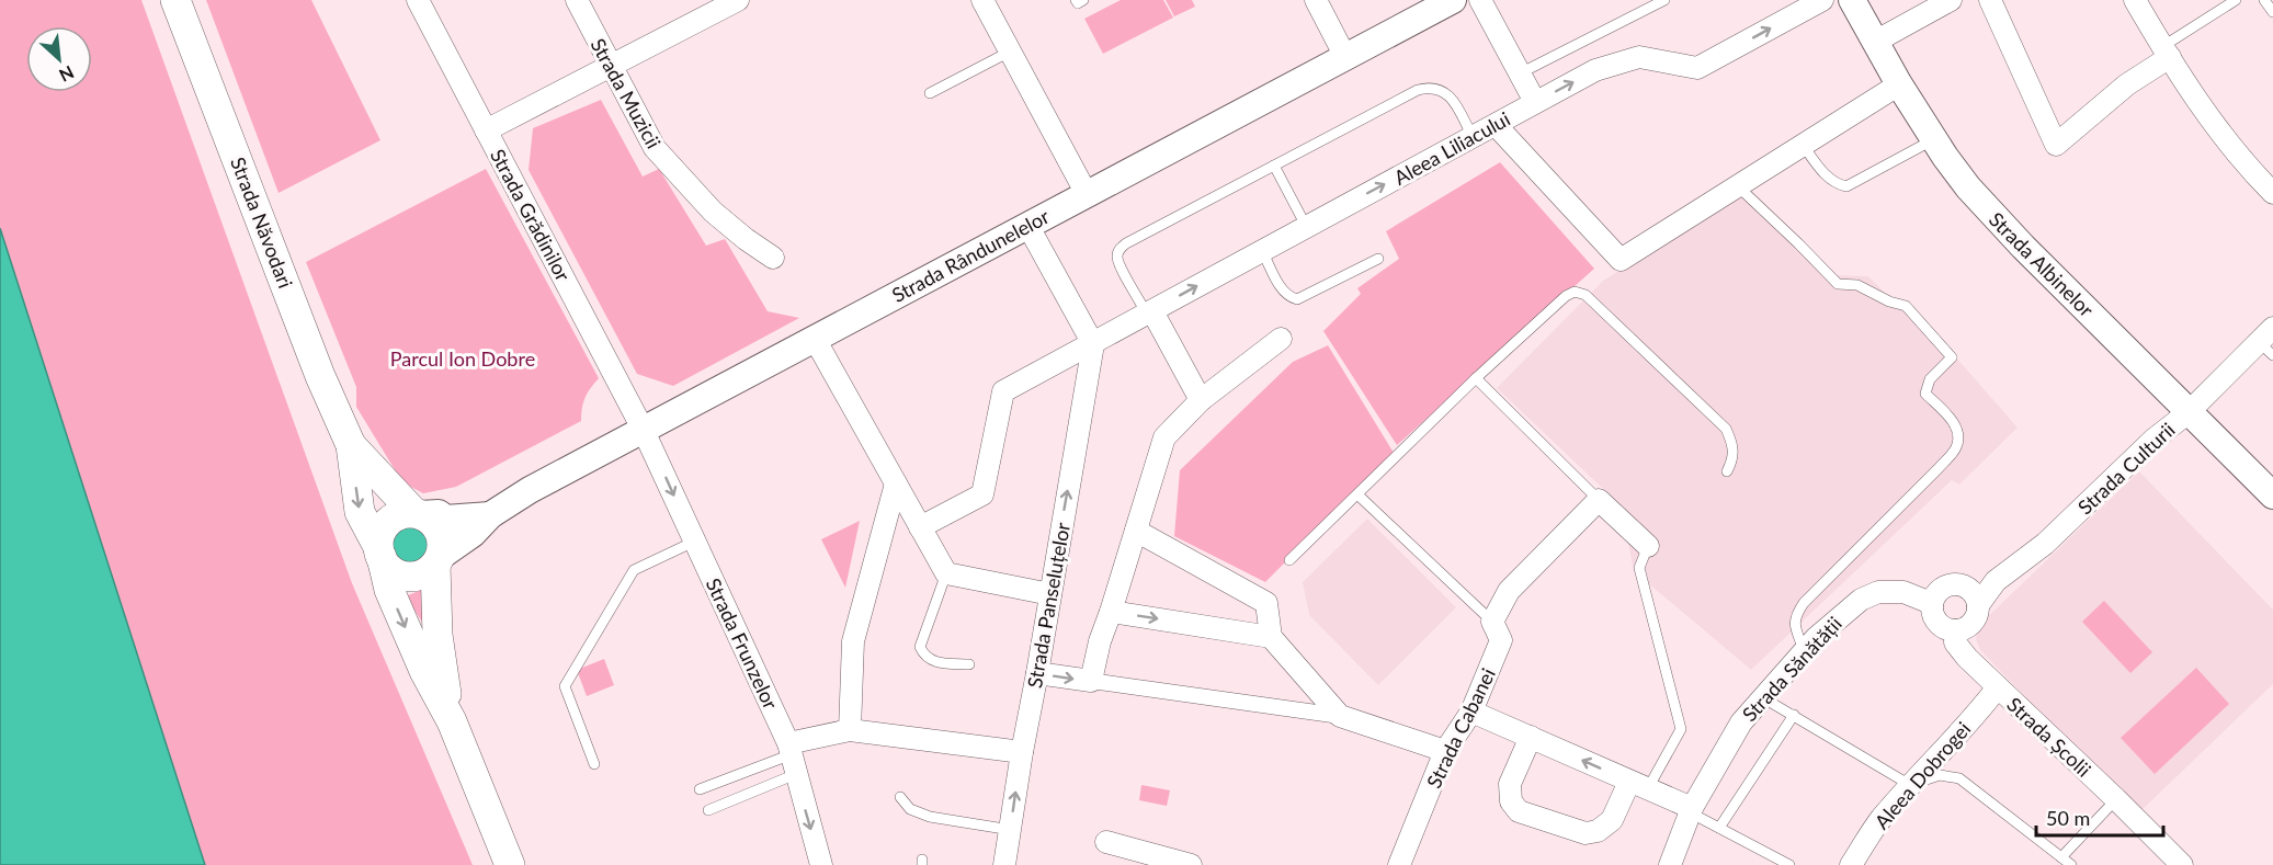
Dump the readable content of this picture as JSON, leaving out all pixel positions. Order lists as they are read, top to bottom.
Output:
{
  "streets": {
    "main road": ["Strada Năvodari"],
    "street": [
      "Strada Muzicii",
      "Aleea Liliacului",
      "Strada Grădinilor",
      "Strada Rândunelelor",
      "Strada Albinelor",
      "Strada Culturii",
      "Strada Panseluțelor",
      "Strada Frunzelor",
      "Strada Sănătății",
      "Strada Cabanei",
      "Strada Școlii",
      "Aleea Dobrogei"
    ]
  },
  "crossings": [
    ["Aleea Liliacului", "Strada Panseluțelor"],
    ["Strada Grădinilor", "Strada Rândunelelor"],
    ["Strada Grădinilor", "Strada Frunzelor"],
    ["Strada Năvodari", "Strada Rândunelelor"],
    ["Strada Rândunelelor", "Strada Frunzelor"],
    ["Strada Albinelor", "Strada Culturii"],
    ["Strada Culturii", "Strada Sănătății"],
    ["Strada Culturii", "Strada Școlii"],
    ["Strada Sănătății", "Strada Școlii"],
    ["Strada Școlii", "Aleea Dobrogei"]
  ],
  "one_way": ["Strada Frunzelor"],
  "parks": ["Parcul Ion Dobre"],
  "scale_bar": "50 m",
  "north": "bottom right"
}
